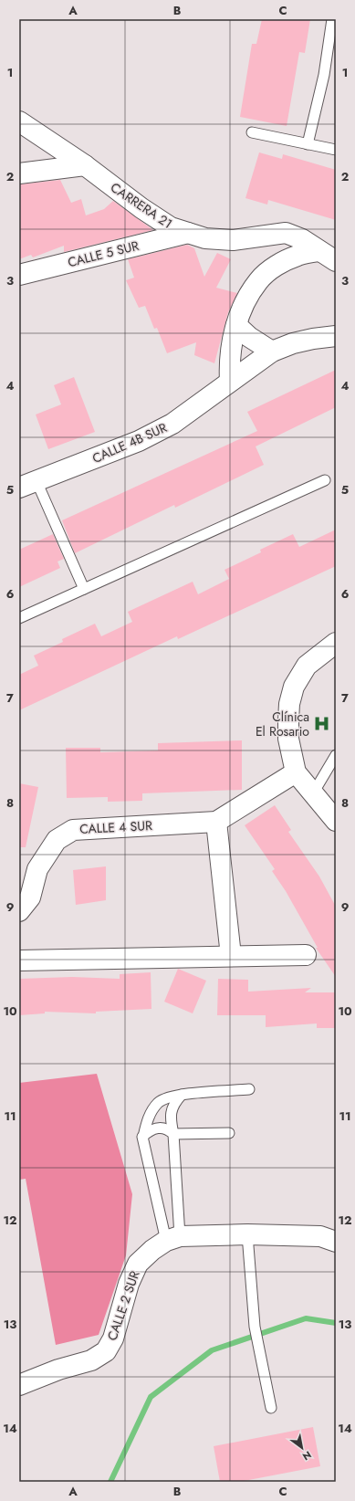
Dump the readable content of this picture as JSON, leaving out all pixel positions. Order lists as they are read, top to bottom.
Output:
{
  "streets": {
    "street": [
      "CARRERA 21",
      "CALLE 5 SUR",
      "CALLE 4B SUR",
      "CALLE 4 SUR",
      "CALLE 2 SUR"
    ]
  },
  "crossings": [
    ["CARRERA 21", "CALLE 5 SUR"]
  ],
  "places": {
    "hospital": ["Clínica El Rosario"]
  },
  "north": "bottom right",
  "grid": {
    "columns": ["A", "B", "C"],
    "rows": [
      "1",
      "2",
      "3",
      "4",
      "5",
      "6",
      "7",
      "8",
      "9",
      "10",
      "11",
      "12",
      "13",
      "14"
    ]
  }
}
